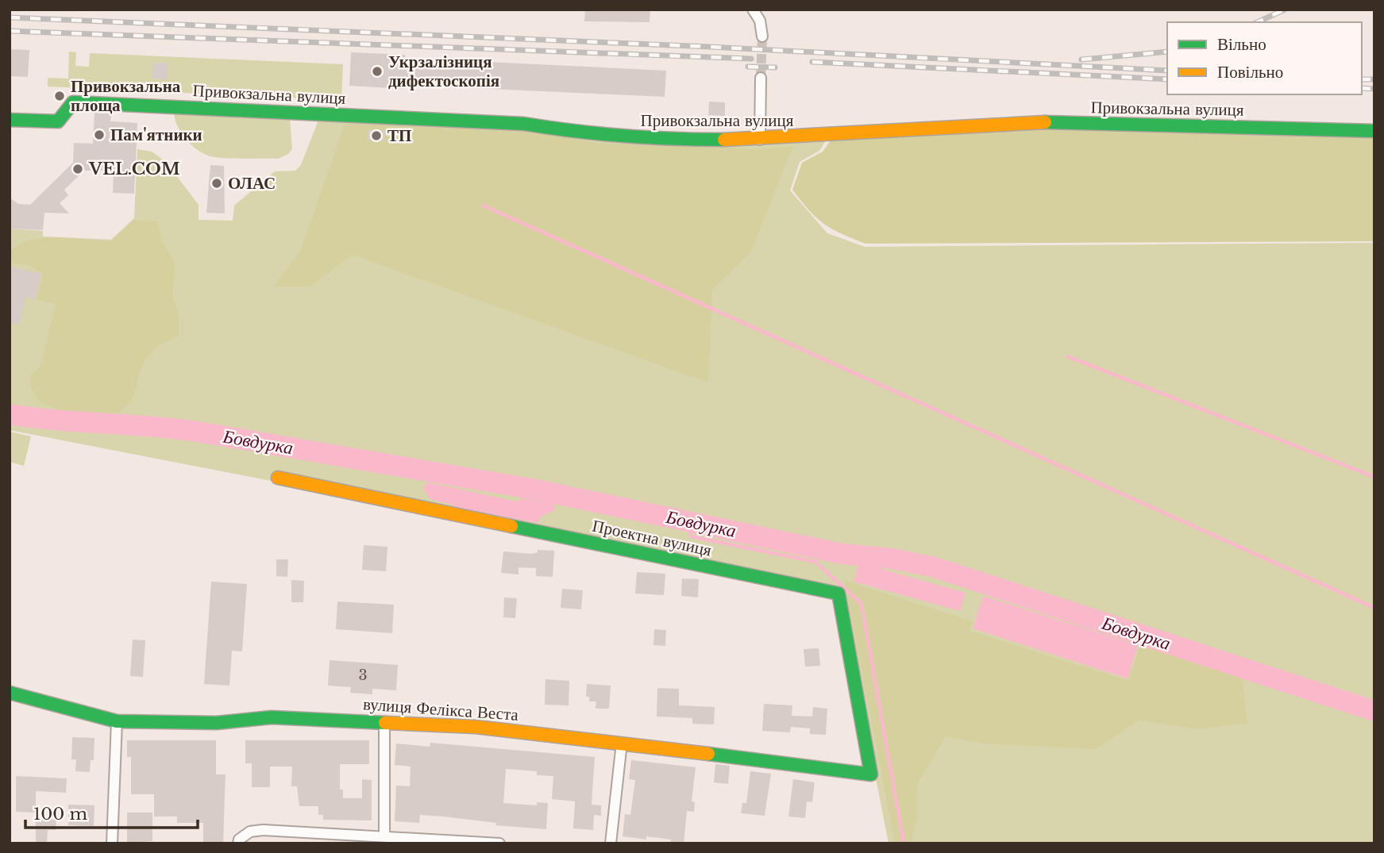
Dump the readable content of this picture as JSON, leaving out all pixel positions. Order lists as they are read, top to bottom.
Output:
{
  "streets": {
    "street": ["Привокзальна вулиця", "Проектна вулиця", "вулиця Фелікса Веста"]
  },
  "crossings": [
    ["Проектна вулиця", "вулиця Фелікса Веста"]
  ],
  "water": ["Бовдурка"],
  "places": [
    "Укрзалізниця дифектоскопія",
    "Привокзальна площа",
    "Пам'ятники",
    "ТП",
    "VEL.COM",
    "ОЛАС"
  ],
  "house_numbers": ["3"],
  "legend": ["Вільно", "Повільно"],
  "scale_bar": "100 m"
}
